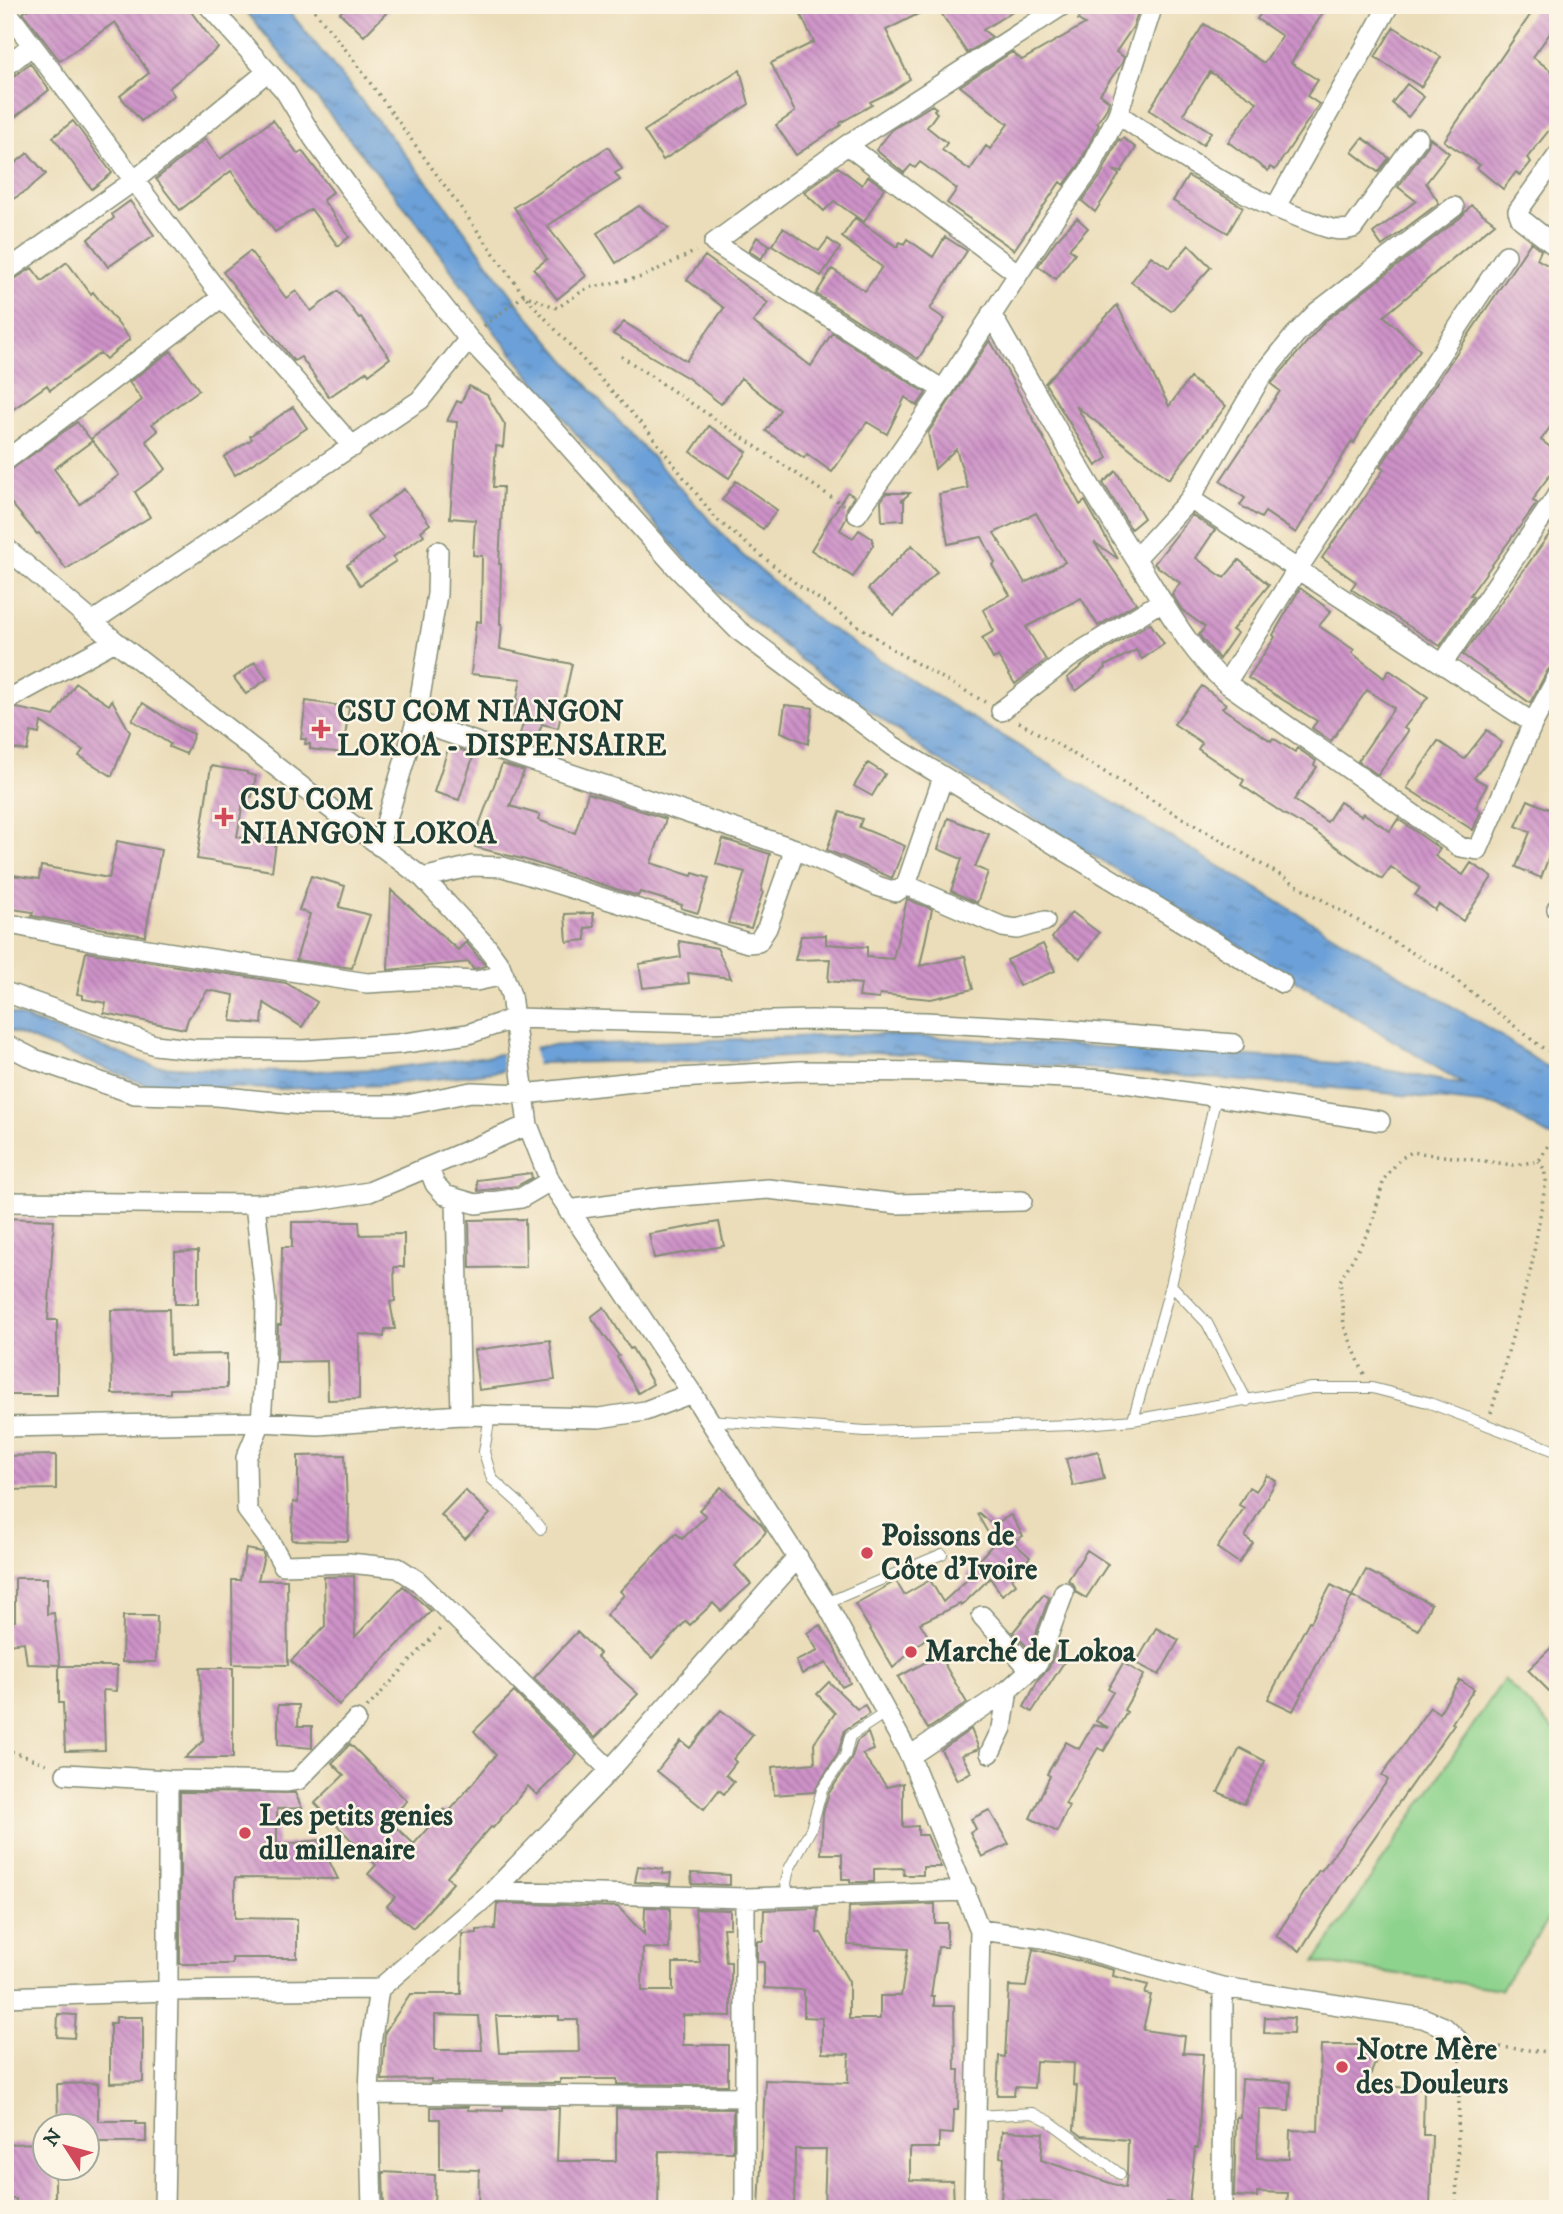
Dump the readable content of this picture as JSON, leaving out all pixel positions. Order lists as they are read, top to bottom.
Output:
{
  "places": {
    "health": ["CSU COM NIANGON LOKOA - DISPENSAIRE", "CSU COM NIANGON LOKOA"],
    "other": [
      "Poissons de Côte d’Ivoire",
      "Marché de Lokoa",
      "Les petits genies du millenaire",
      "Notre Mère des Douleurs"
    ]
  },
  "north": "top left"
}
